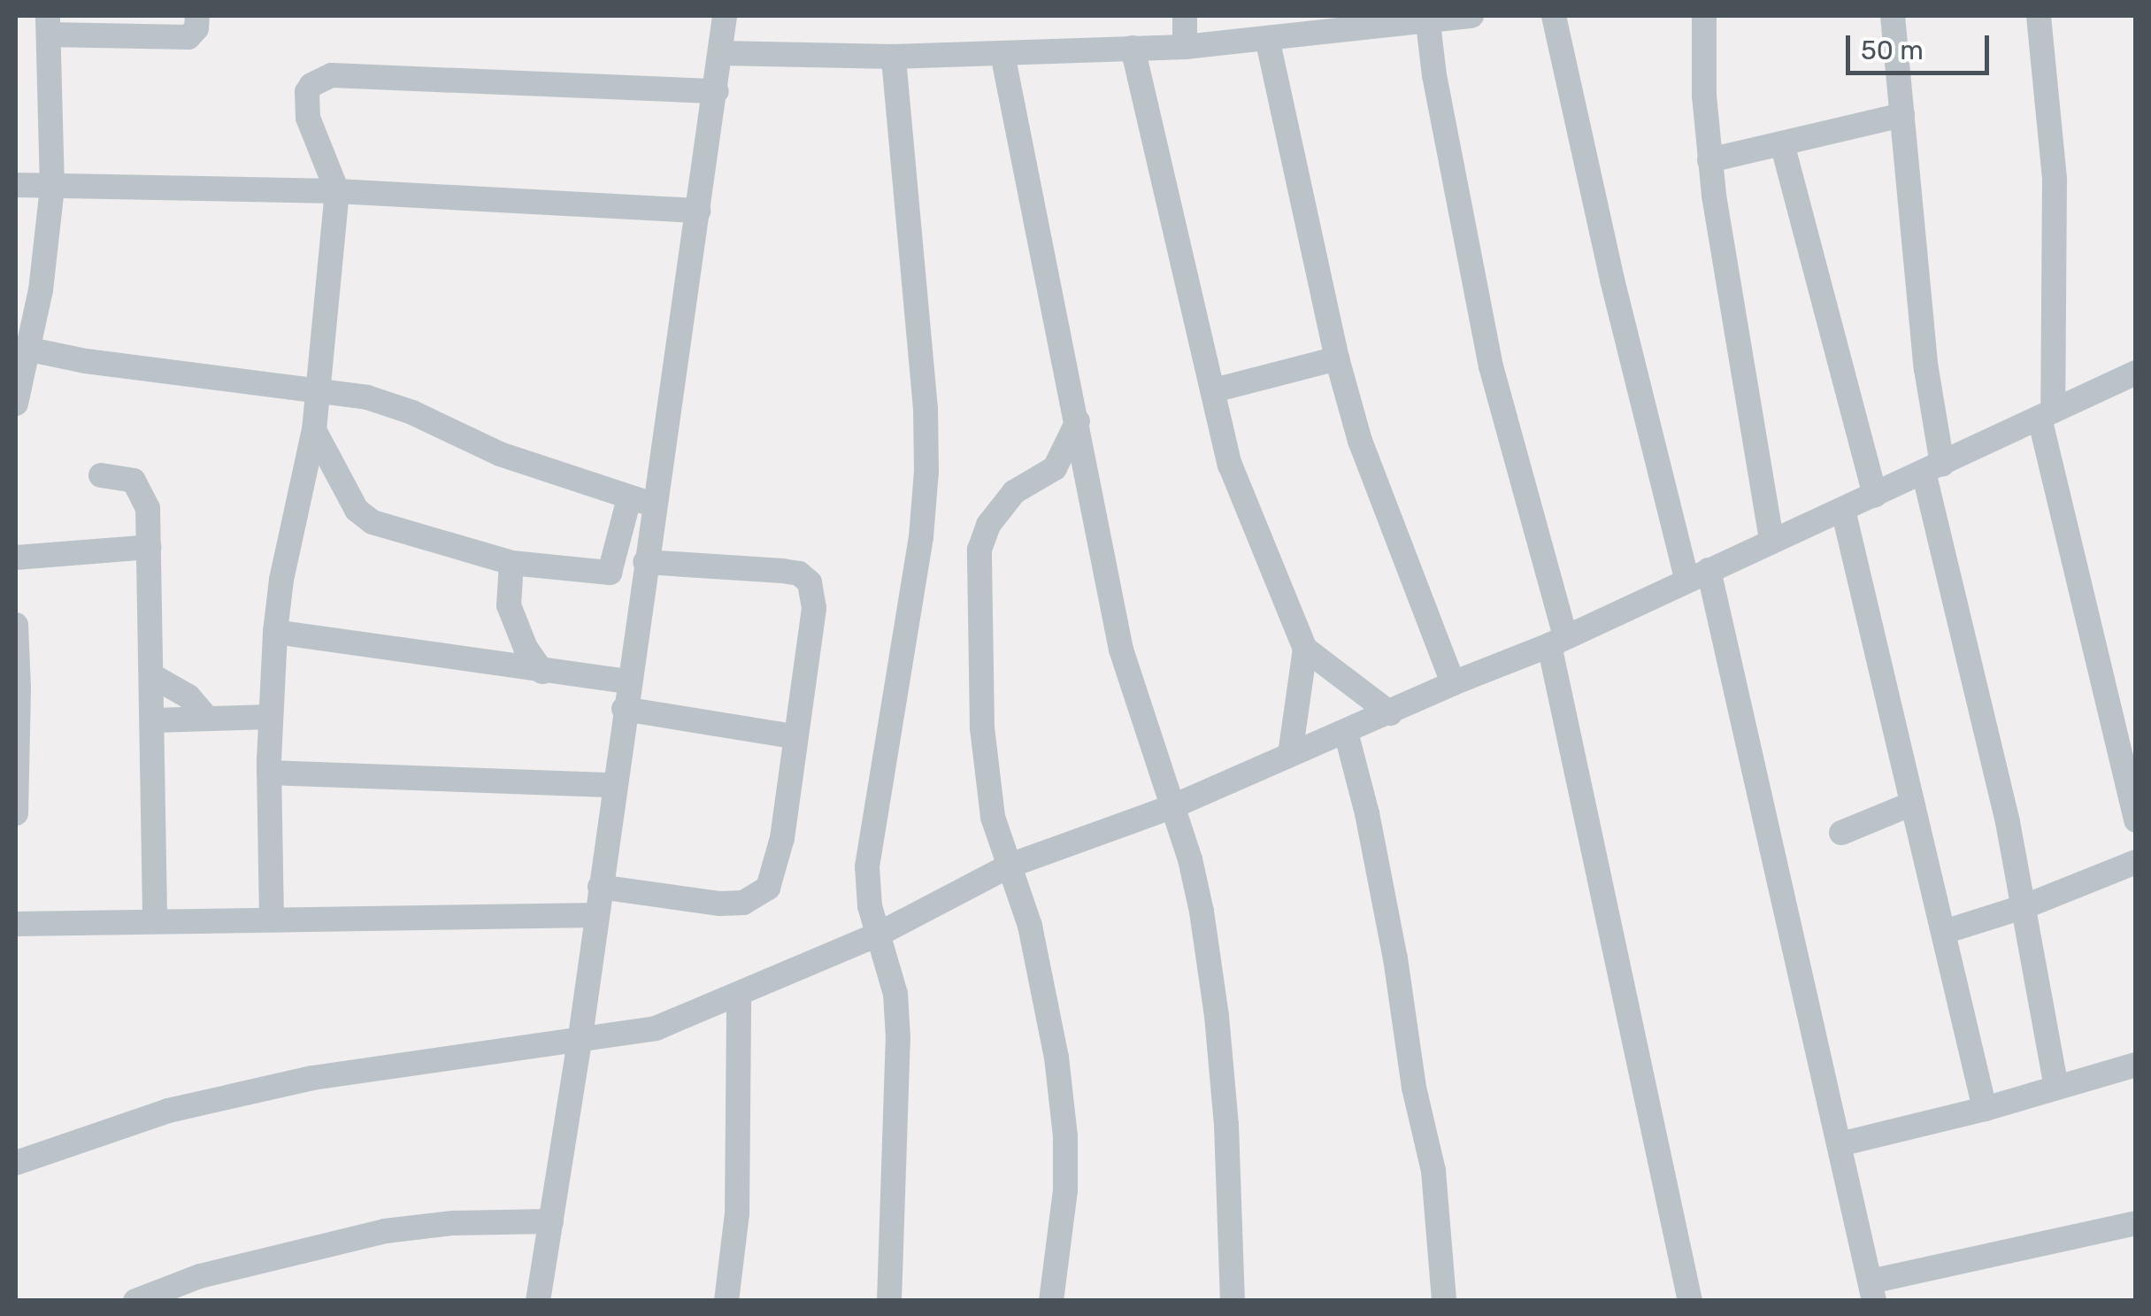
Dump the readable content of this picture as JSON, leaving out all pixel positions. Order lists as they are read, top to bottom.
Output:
{
  "scale_bar": "50 m"
}
